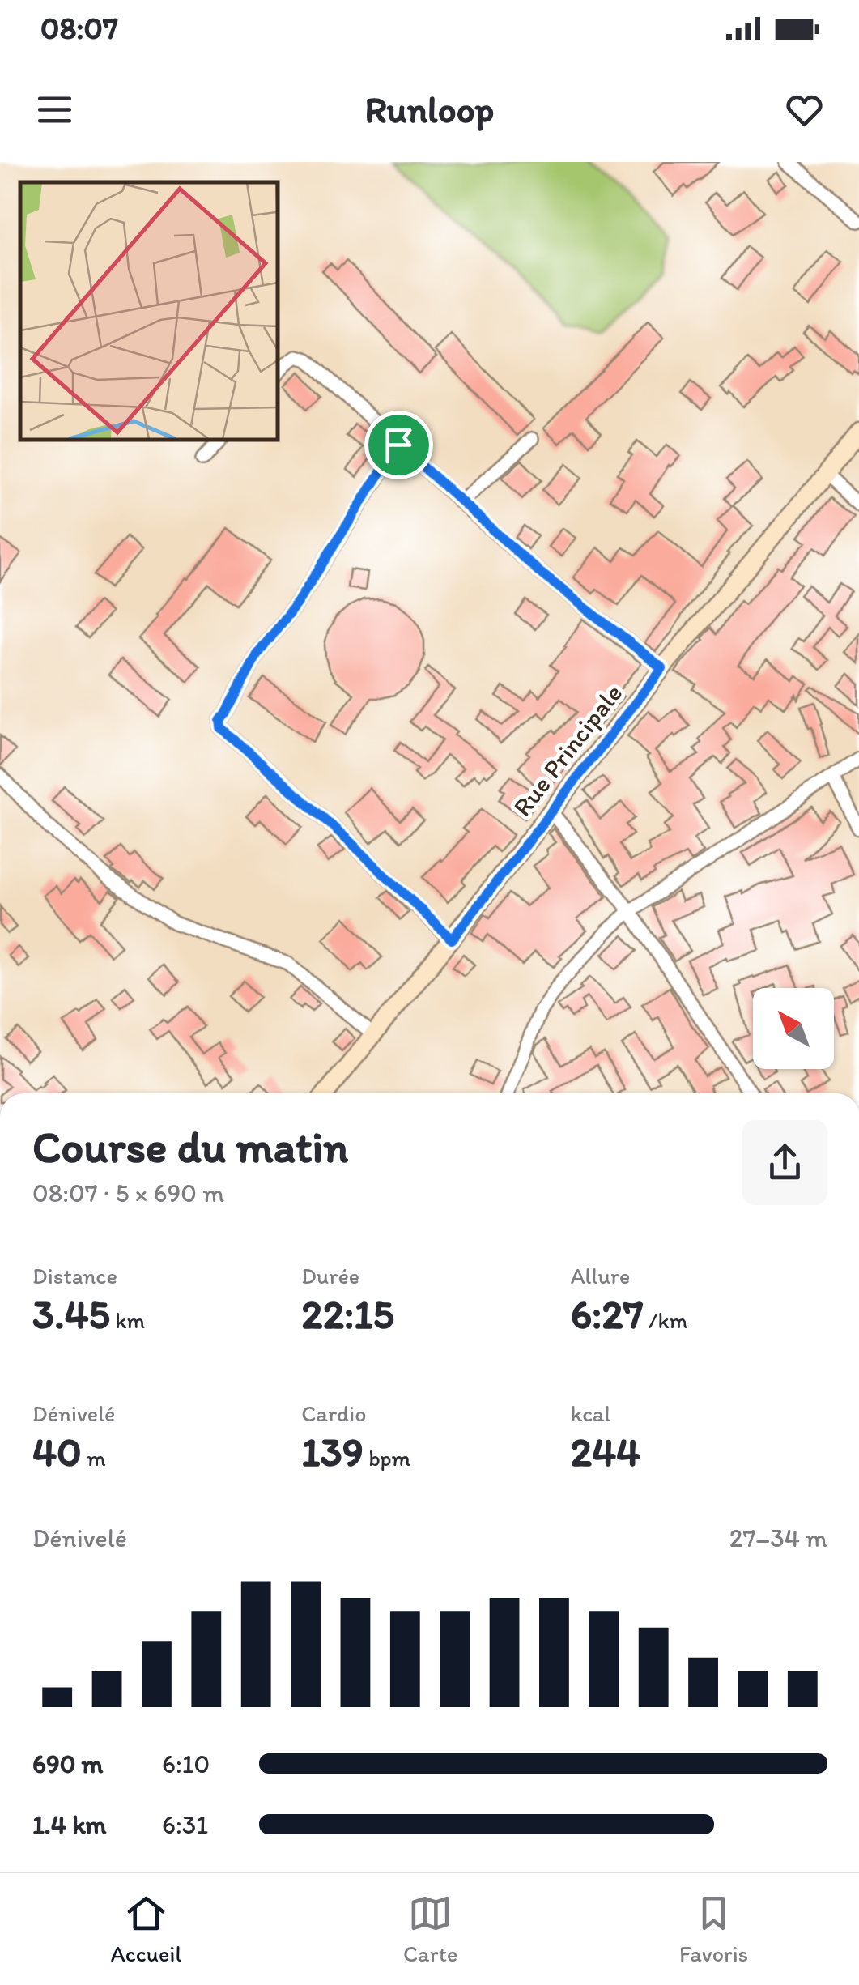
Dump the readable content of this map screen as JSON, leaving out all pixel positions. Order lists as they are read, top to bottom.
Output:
{
  "streets": {
    "main road": ["Rue Principale"]
  },
  "north": "top left",
  "page": {
    "status": "08:07",
    "header": "Runloop",
    "heading": ["Course du matin", "08:07 · 5 × 690 m"],
    "stats": [
      ["Distance", "3.45 km"],
      ["Durée", "22:15"],
      ["Allure", "6:27 /km"],
      ["Dénivelé", "40 m"],
      ["Cardio", "139 bpm"],
      ["kcal", "244"]
    ],
    "chart": ["Dénivelé", "27–34 m"],
    "list": [
      {
        "name": "690 m",
        "note": "6:10"
      },
      {
        "name": "1.4 km",
        "note": "6:31"
      }
    ],
    "tabs": ["Accueil", "Carte", "Favoris"]
  }
}
